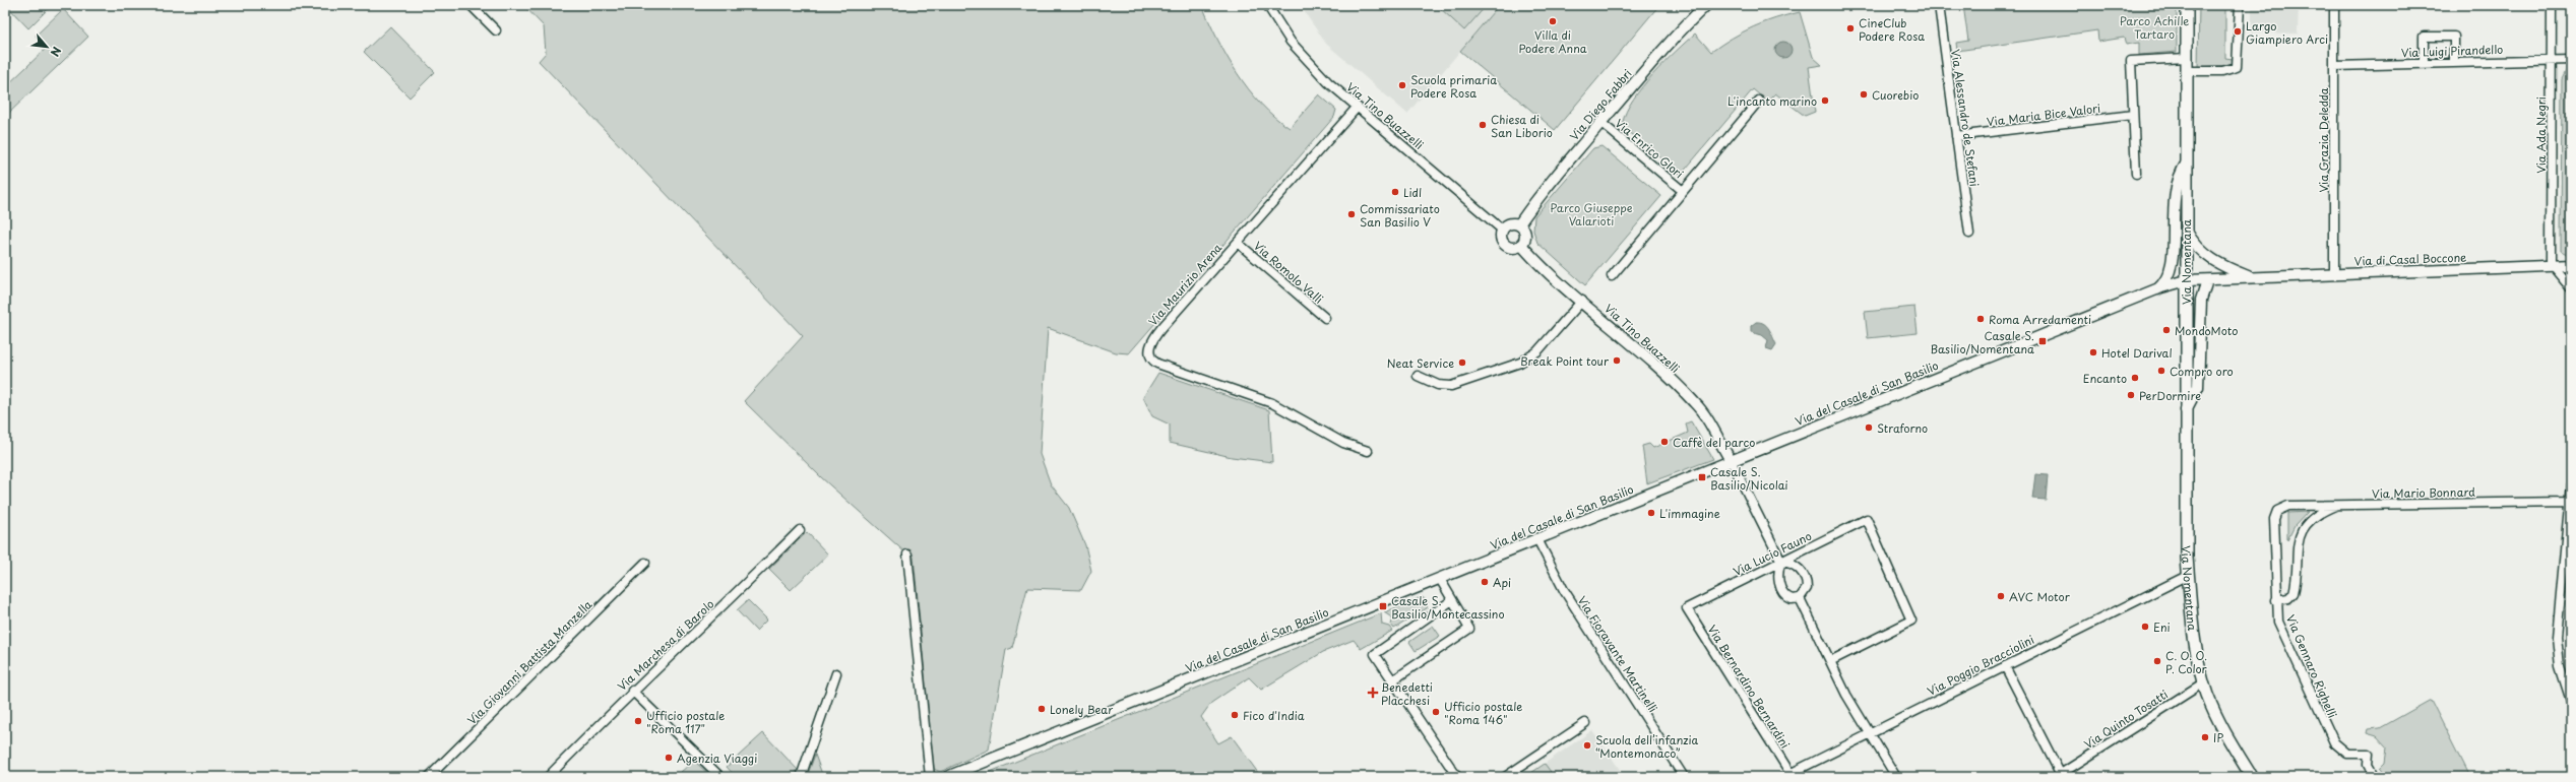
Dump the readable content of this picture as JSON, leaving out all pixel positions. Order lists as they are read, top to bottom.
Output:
{
  "streets": {
    "main road": ["Via Nomentana"],
    "street": [
      "Via Luigi Pirandello",
      "Via Diego Fabbri",
      "Via Maria Bice Valori",
      "Via Tino Buazzelli",
      "Via Alessandro de Stefani",
      "Via Ada Negri",
      "Via Grazia Deledda",
      "Via Enrico Glori",
      "Via di Casal Boccone",
      "Via Romolo Valli",
      "Via Maurizio Arena",
      "Via del Casale di San Basilio",
      "Via Mario Bonnard",
      "Via Lucio Fauno",
      "Via Marchesa di Barolo",
      "Via Fioravante Martinelli",
      "Via Giovanni Battista Manzella",
      "Via Poggio Bracciolini",
      "Via Gennaro Righelli",
      "Via Bernardino Bernardini",
      "Via Quinto Tosatti"
    ]
  },
  "crossings": [
    ["Via Luigi Pirandello", "Via Ada Negri"],
    ["Via Luigi Pirandello", "Via Grazia Deledda"],
    ["Via Diego Fabbri", "Via Tino Buazzelli"],
    ["Via Diego Fabbri", "Via Enrico Glori"],
    ["Via Maria Bice Valori", "Via Alessandro de Stefani"],
    ["Via Tino Buazzelli", "Via Maurizio Arena"],
    ["Via Tino Buazzelli", "Via del Casale di San Basilio"],
    ["Via Ada Negri", "Via di Casal Boccone"],
    ["Via Grazia Deledda", "Via di Casal Boccone"],
    ["Via di Casal Boccone", "Via Nomentana"],
    ["Via di Casal Boccone", "Via del Casale di San Basilio"],
    ["Via Nomentana", "Via del Casale di San Basilio"],
    ["Via Nomentana", "Via Poggio Bracciolini"],
    ["Via Nomentana", "Via Quinto Tosatti"],
    ["Via Romolo Valli", "Via Maurizio Arena"],
    ["Via del Casale di San Basilio", "Via Fioravante Martinelli"],
    ["Via Mario Bonnard", "Via Gennaro Righelli"],
    ["Via Lucio Fauno", "Via Bernardino Bernardini"],
    ["Via Poggio Bracciolini", "Via Bernardino Bernardini"]
  ],
  "parks": ["Parco Achille Tartaro", "Parco Giuseppe Valarioti"],
  "places": {
    "other": [
      "Villa di Podere Anna",
      "CineClub Podere Rosa",
      "Largo Giampiero Arci",
      "Scuola primaria Podere Rosa",
      "Cuorebio",
      "L'incanto marino",
      "Chiesa di San Liborio",
      "Lidl",
      "Commissariato San Basilio V",
      "Roma Arredamenti",
      "MondoMoto",
      "Hotel Darival",
      "Break Point tour",
      "Neat Service",
      "Compro oro",
      "Encanto",
      "PerDormire",
      "Straforno",
      "Caffè del parco",
      "L'immagine",
      "Api",
      "AVC Motor",
      "Eni",
      "C. O. O. P. Color",
      "Lonely Bear",
      "Ufficio postale \"Roma 146\"",
      "Fico d'India",
      "Ufficio postale \"Roma 117\"",
      "IP",
      "Scuola dell’infanzia “Montemonaco”",
      "Agenzia Viaggi"
    ],
    "transit": ["Casale S. Basilio/Nomentana", "Casale S. Basilio/Nicolai", "Casale S. Basilio/Montecassino"],
    "health": ["Benedetti Placchesi"]
  },
  "north": "bottom right"
}
